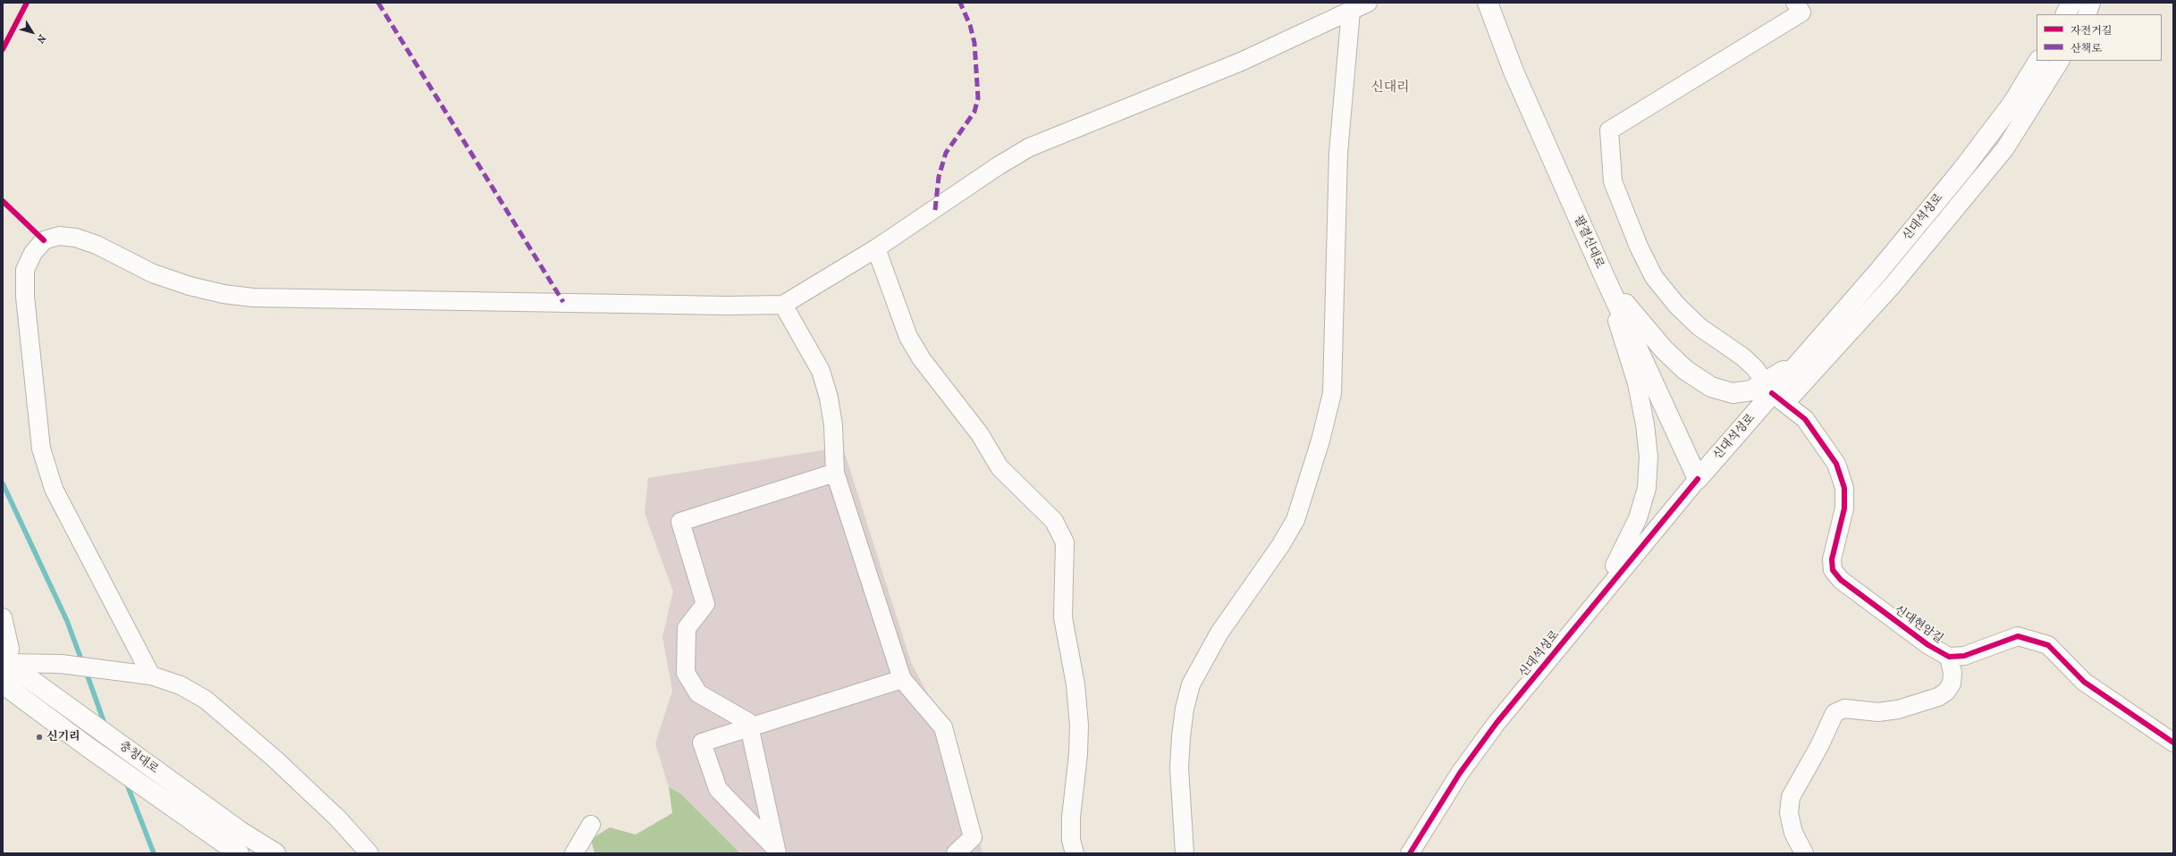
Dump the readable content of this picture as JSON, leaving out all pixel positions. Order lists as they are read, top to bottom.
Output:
{
  "streets": {
    "main road": ["신대석성로", "팔결신대로", "충청대로"],
    "street": ["신대현암길"]
  },
  "crossings": [
    ["신대석성로", "팔결신대로"],
    ["신대석성로", "신대현암길"]
  ],
  "districts": ["신대리"],
  "places": ["신기리"],
  "legend": ["자전거길", "산책로"],
  "north": "bottom right"
}
